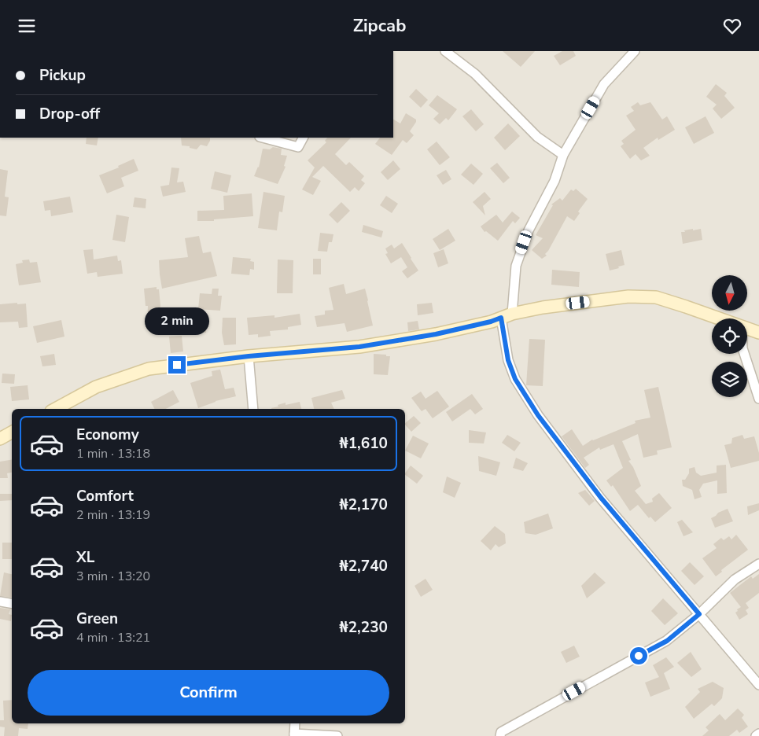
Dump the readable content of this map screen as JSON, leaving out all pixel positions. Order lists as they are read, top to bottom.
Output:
{
  "north": "bottom",
  "page": {
    "header": "Zipcab",
    "banner": ["Pickup", "Drop-off"],
    "bubble": "2 min",
    "list": [
      {
        "name": "Economy",
        "note": "1 min · 13:18",
        "value": "₦1,610"
      },
      {
        "name": "Comfort",
        "note": "2 min · 13:19",
        "value": "₦2,170"
      },
      {
        "name": "XL",
        "note": "3 min · 13:20",
        "value": "₦2,740"
      },
      {
        "name": "Green",
        "note": "4 min · 13:21",
        "value": "₦2,230"
      }
    ],
    "buttons": "Confirm"
  }
}
